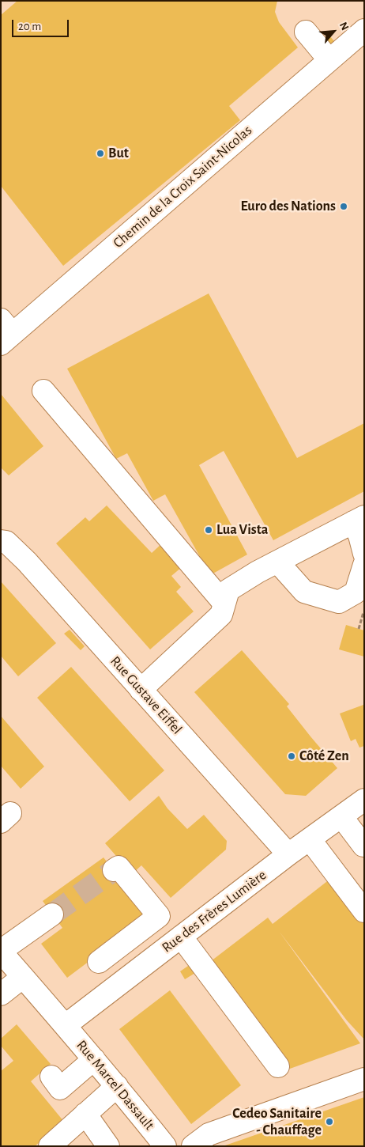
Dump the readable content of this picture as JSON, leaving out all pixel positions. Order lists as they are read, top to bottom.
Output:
{
  "streets": {
    "street": [
      "Chemin de la Croix Saint-Nicolas",
      "Rue Gustave Eiffel",
      "Rue des Frères Lumière",
      "Rue Marcel Dassault"
    ]
  },
  "crossings": [
    ["Rue Gustave Eiffel", "Rue des Frères Lumière"],
    ["Rue des Frères Lumière", "Rue Marcel Dassault"]
  ],
  "places": [
    "But",
    "Euro des Nations",
    "Lua Vista",
    "Côté Zen",
    "Cedeo Sanitaire - Chauffage"
  ],
  "scale_bar": "20 m",
  "north": "top right"
}
